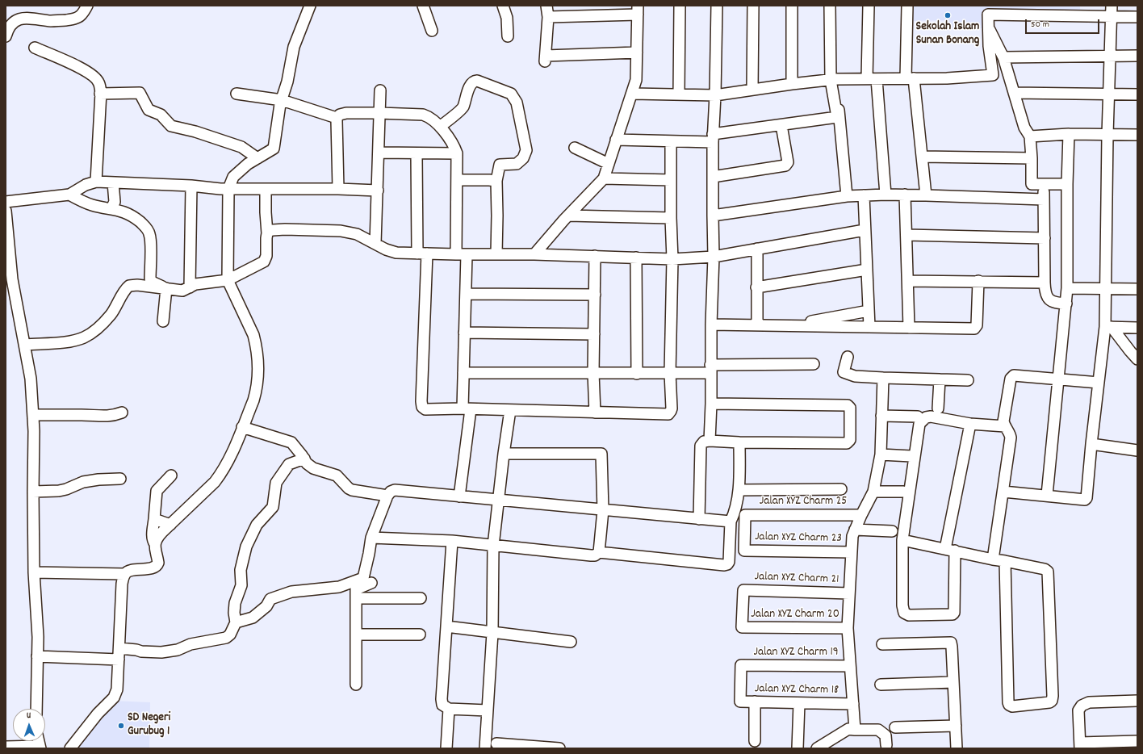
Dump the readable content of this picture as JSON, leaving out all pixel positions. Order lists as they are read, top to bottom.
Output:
{
  "streets": {
    "street": [
      "Jalan XYZ Charm 25",
      "Jalan XYZ Charm 23",
      "Jalan XYZ Charm 21",
      "Jalan XYZ Charm 20",
      "Jalan XYZ Charm 19",
      "Jalan XYZ Charm 18"
    ]
  },
  "crossings": [
    ["Jalan XYZ Charm 25", "Jalan XYZ Charm 23"],
    ["Jalan XYZ Charm 21", "Jalan XYZ Charm 20"],
    ["Jalan XYZ Charm 19", "Jalan XYZ Charm 18"]
  ],
  "places": ["Sekolah Islam Sunan Bonang", "SD Negeri Gurubug 1"],
  "scale_bar": "50 m",
  "north": "top"
}
